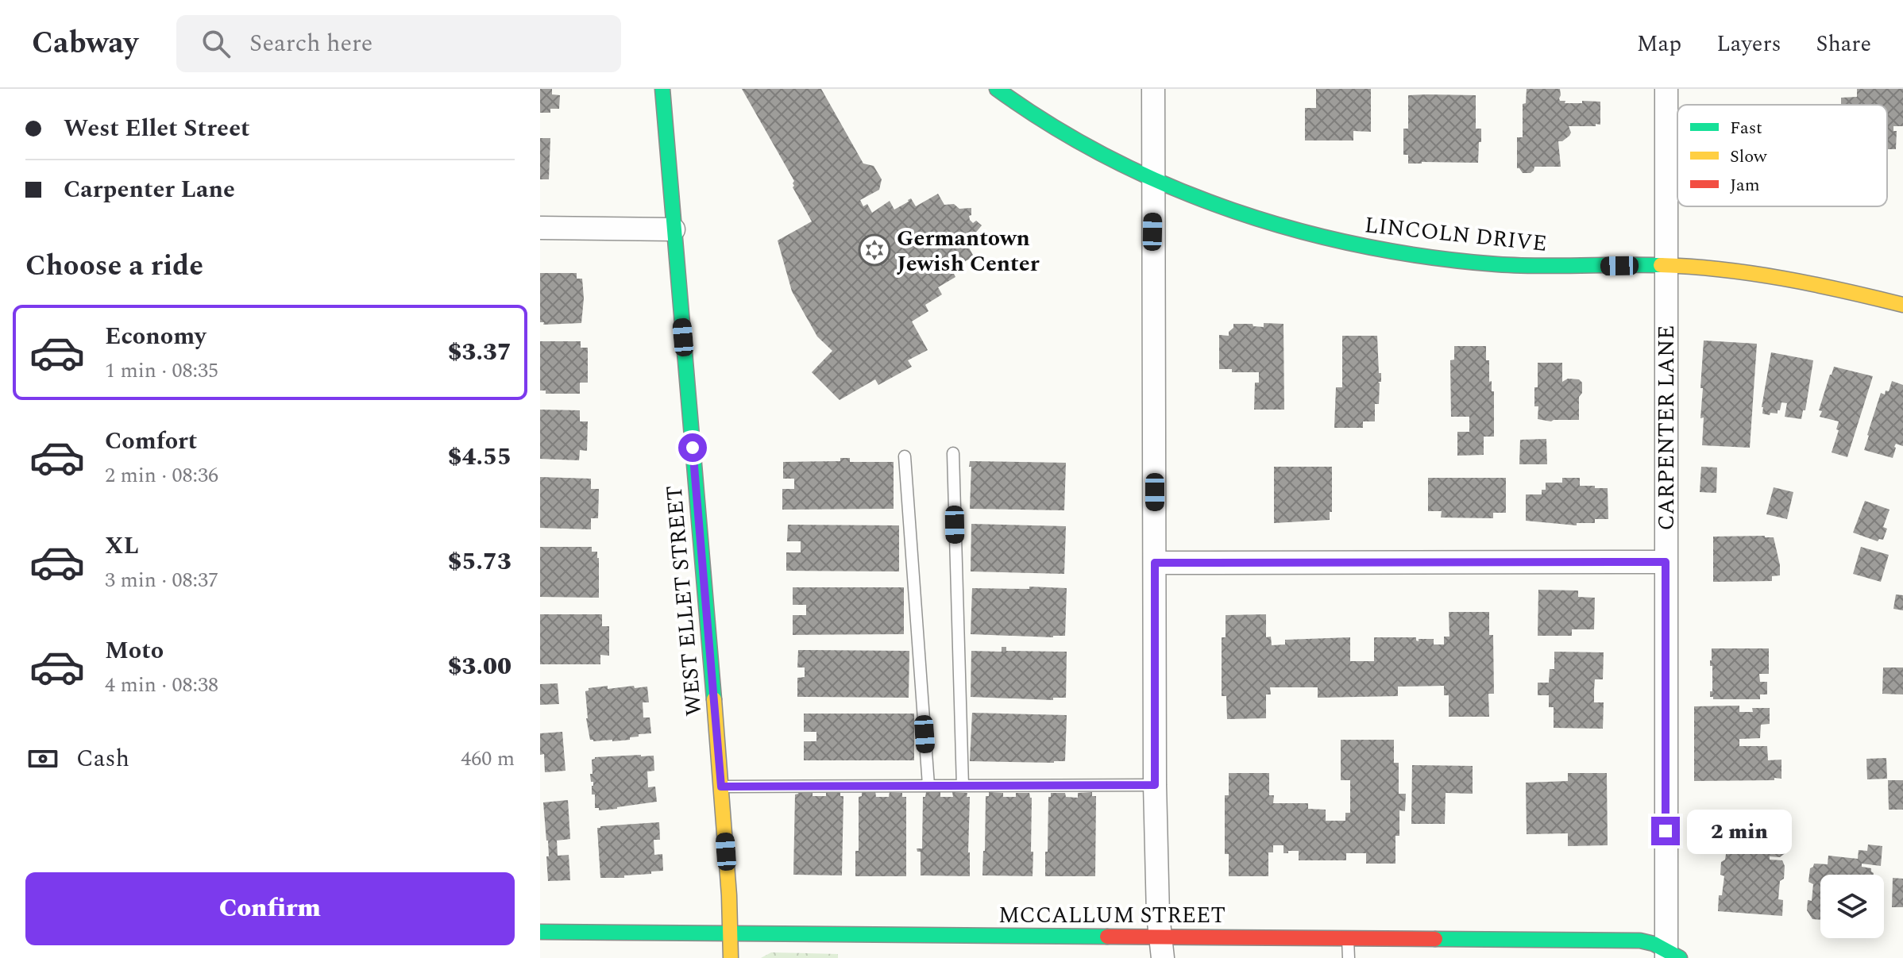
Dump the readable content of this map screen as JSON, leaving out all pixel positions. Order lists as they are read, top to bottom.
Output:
{
  "streets": {
    "street": [
      "LINCOLN DRIVE",
      "CARPENTER LANE",
      "WEST ELLET STREET",
      "MCCALLUM STREET"
    ]
  },
  "crossings": [
    ["LINCOLN DRIVE", "CARPENTER LANE"],
    ["CARPENTER LANE", "MCCALLUM STREET"],
    ["WEST ELLET STREET", "MCCALLUM STREET"]
  ],
  "places": {
    "synagogue": ["Germantown Jewish Center"]
  },
  "legend": ["Fast", "Slow", "Jam"],
  "page": {
    "header": "Cabway",
    "search": "Search here",
    "nav": ["Map", "Layers", "Share"],
    "banner": ["West Ellet Street", "Carpenter Lane"],
    "heading": "Choose a ride",
    "list": [
      {
        "name": "Economy",
        "note": "1 min · 08:35",
        "value": "$3.37"
      },
      {
        "name": "Comfort",
        "note": "2 min · 08:36",
        "value": "$4.55"
      },
      {
        "name": "XL",
        "note": "3 min · 08:37",
        "value": "$5.73"
      },
      {
        "name": "Moto",
        "note": "4 min · 08:38",
        "value": "$3.00"
      }
    ],
    "pay": ["Cash", "460 m"],
    "bubble": "2 min",
    "buttons": "Confirm"
  }
}
